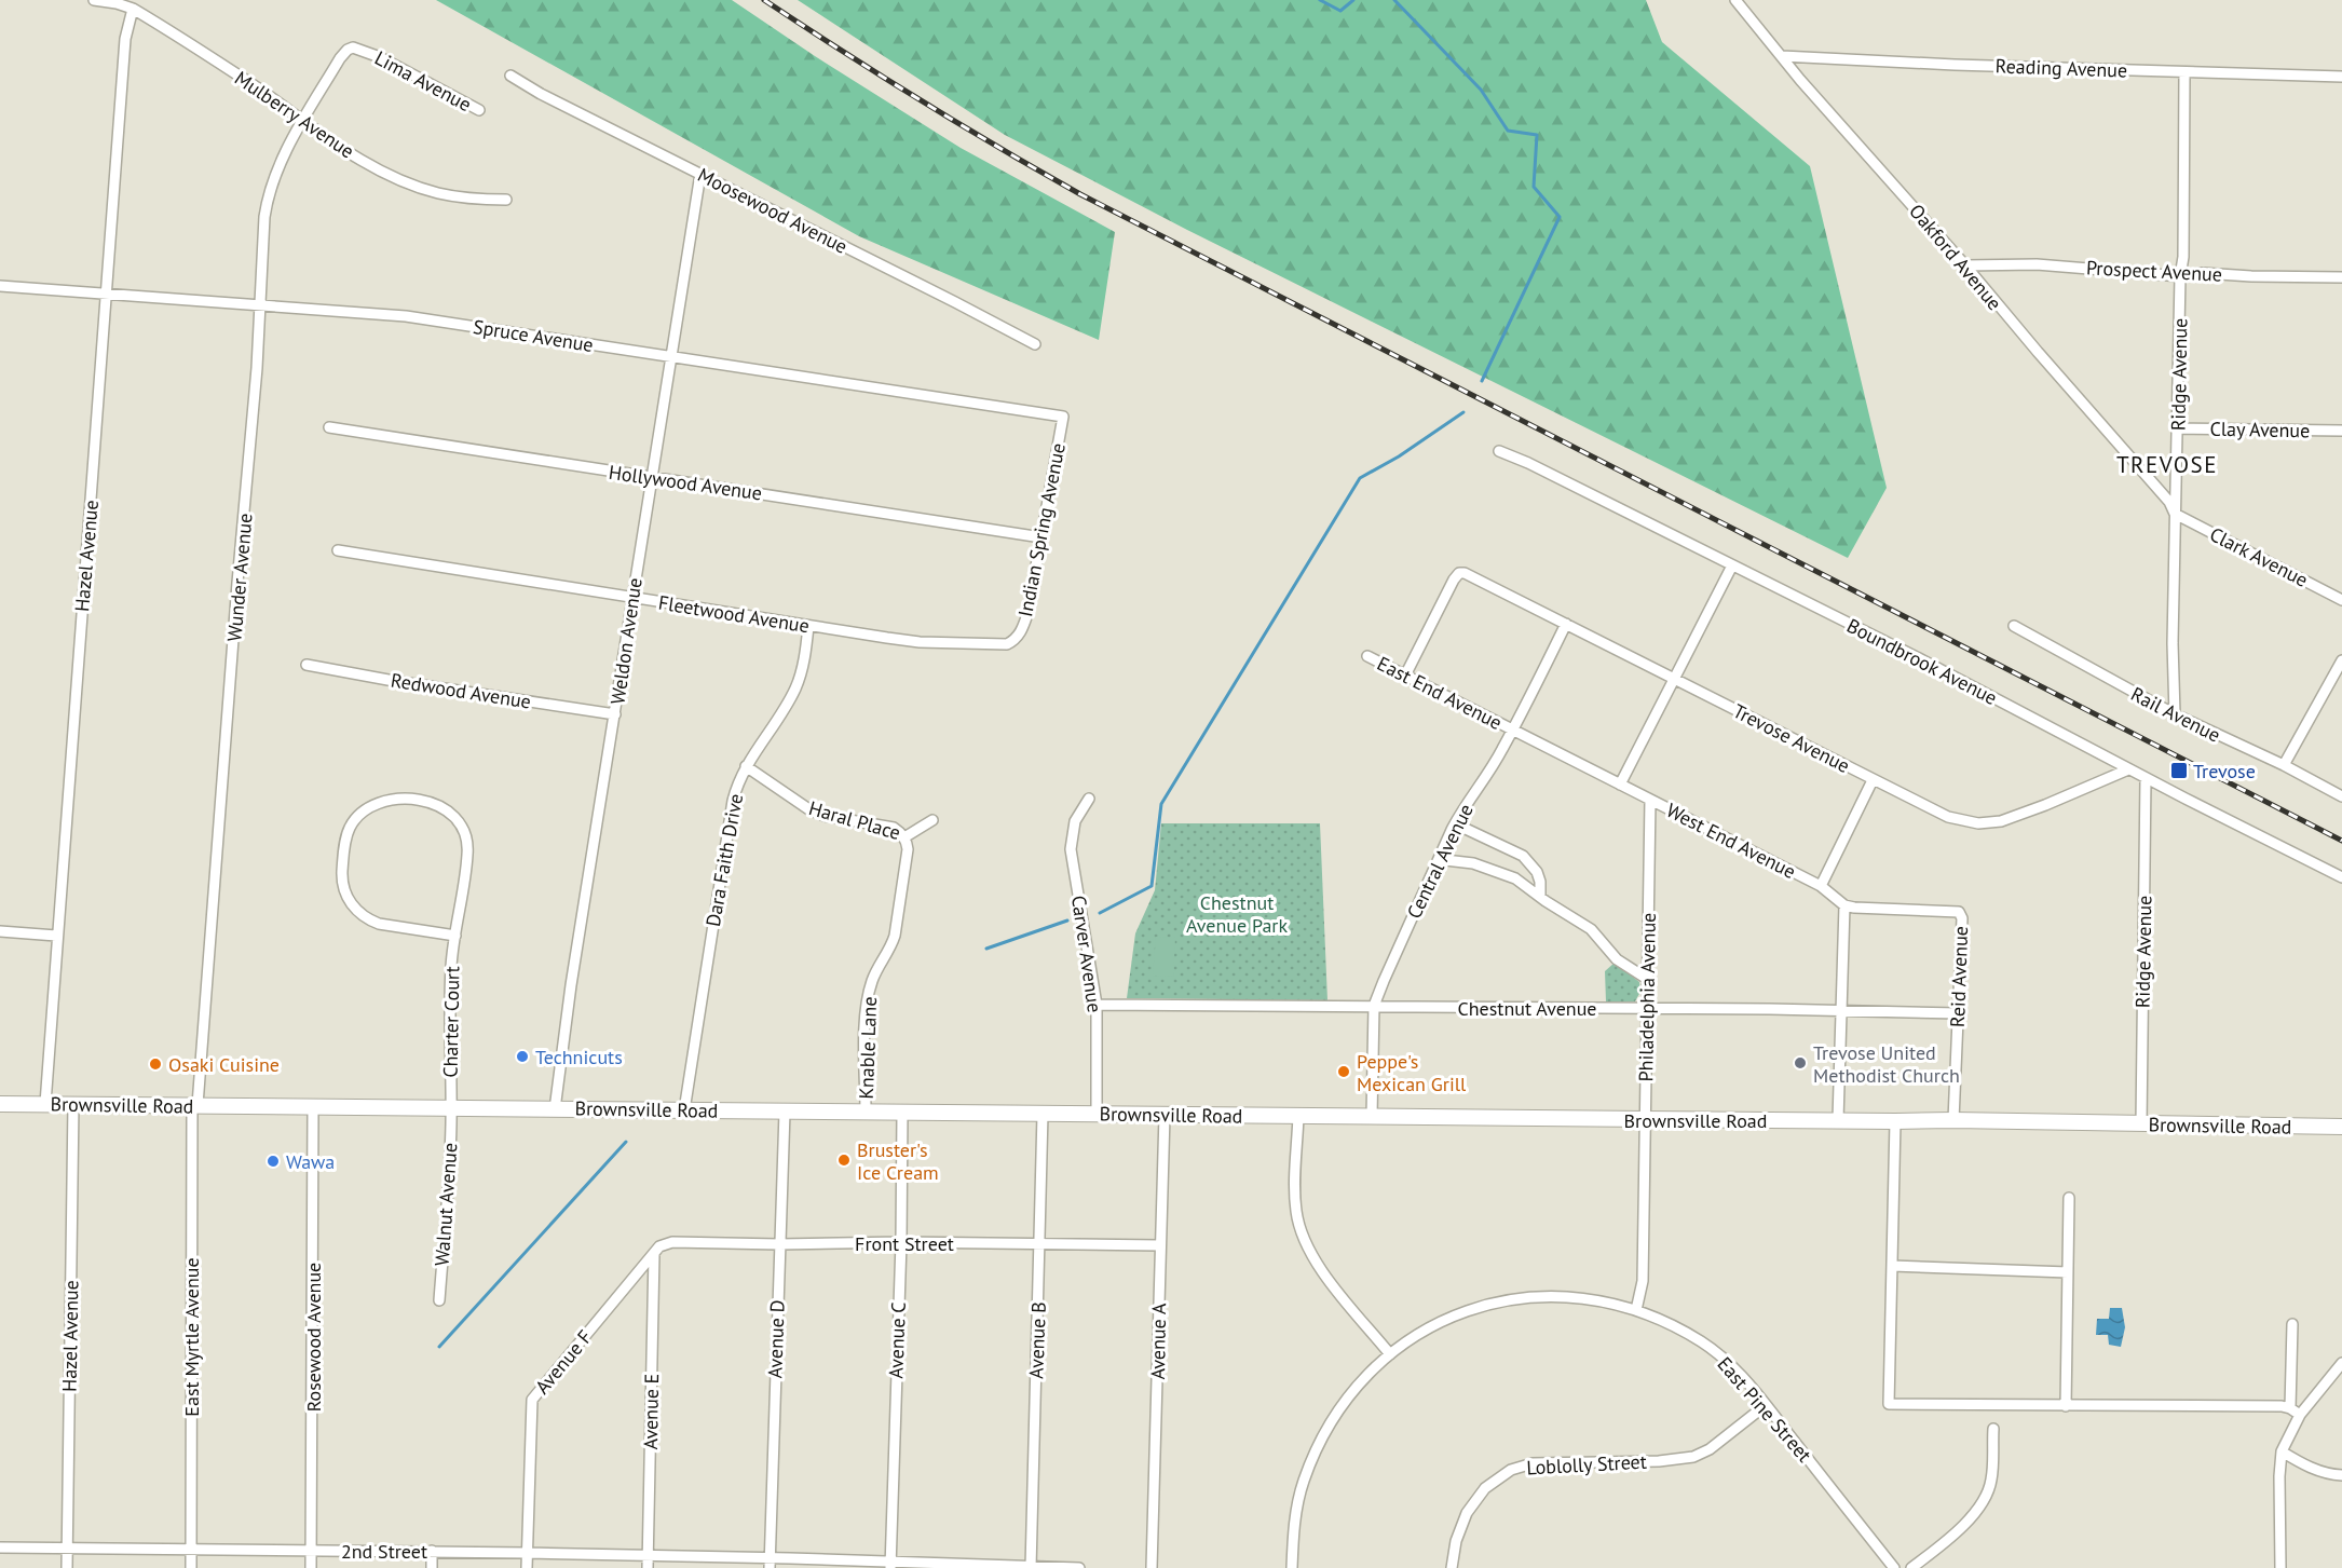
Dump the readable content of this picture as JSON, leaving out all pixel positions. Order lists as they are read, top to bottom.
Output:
{
  "streets": {
    "street": [
      "Reading Avenue",
      "Lima Avenue",
      "Mulberry Avenue",
      "Moosewood Avenue",
      "Oakford Avenue",
      "Prospect Avenue",
      "Spruce Avenue",
      "Ridge Avenue",
      "Clay Avenue",
      "Hollywood Avenue",
      "Indian Spring Avenue",
      "Hazel Avenue",
      "Clark Avenue",
      "Wunder Avenue",
      "Fleetwood Avenue",
      "Weldon Avenue",
      "Boundbrook Avenue",
      "Redwood Avenue",
      "East End Avenue",
      "Rail Avenue",
      "Trevose Avenue",
      "Haral Place",
      "West End Avenue",
      "Dara Faith Drive",
      "Central Avenue",
      "Carver Avenue",
      "Reid Avenue",
      "Philadelphia Avenue",
      "Chestnut Avenue",
      "Charter Court",
      "Knable Lane",
      "Brownsville Road",
      "Walnut Avenue",
      "Front Street",
      "East Myrtle Avenue",
      "Rosewood Avenue",
      "Avenue D",
      "Avenue C",
      "Avenue B",
      "Avenue A",
      "Avenue F",
      "East Pine Street",
      "Avenue E",
      "Loblolly Street",
      "2nd Street"
    ]
  },
  "crossings": [
    ["Reading Avenue", "Oakford Avenue"],
    ["Reading Avenue", "Ridge Avenue"],
    ["Lima Avenue", "Wunder Avenue"],
    ["Mulberry Avenue", "Hazel Avenue"],
    ["Mulberry Avenue", "Wunder Avenue"],
    ["Moosewood Avenue", "Weldon Avenue"],
    ["Oakford Avenue", "Prospect Avenue"],
    ["Oakford Avenue", "Ridge Avenue"],
    ["Oakford Avenue", "Clark Avenue"],
    ["Prospect Avenue", "Ridge Avenue"],
    ["Spruce Avenue", "Indian Spring Avenue"],
    ["Spruce Avenue", "Hazel Avenue"],
    ["Spruce Avenue", "Wunder Avenue"],
    ["Spruce Avenue", "Weldon Avenue"],
    ["Ridge Avenue", "Clay Avenue"],
    ["Ridge Avenue", "Clark Avenue"],
    ["Ridge Avenue", "Boundbrook Avenue"],
    ["Ridge Avenue", "Rail Avenue"],
    ["Ridge Avenue", "Brownsville Road"],
    ["Hollywood Avenue", "Indian Spring Avenue"],
    ["Hollywood Avenue", "Weldon Avenue"],
    ["Indian Spring Avenue", "Fleetwood Avenue"],
    ["Hazel Avenue", "Brownsville Road"],
    ["Hazel Avenue", "2nd Street"],
    ["Wunder Avenue", "Brownsville Road"],
    ["Wunder Avenue", "East Myrtle Avenue"],
    ["Fleetwood Avenue", "Weldon Avenue"],
    ["Fleetwood Avenue", "Dara Faith Drive"],
    ["Weldon Avenue", "Redwood Avenue"],
    ["Weldon Avenue", "Brownsville Road"],
    ["Boundbrook Avenue", "Trevose Avenue"],
    ["East End Avenue", "Trevose Avenue"],
    ["East End Avenue", "West End Avenue"],
    ["East End Avenue", "Central Avenue"],
    ["Trevose Avenue", "Central Avenue"],
    ["Haral Place", "Dara Faith Drive"],
    ["Haral Place", "Knable Lane"],
    ["West End Avenue", "Central Avenue"],
    ["West End Avenue", "Reid Avenue"],
    ["West End Avenue", "Philadelphia Avenue"],
    ["Dara Faith Drive", "Brownsville Road"],
    ["Central Avenue", "Chestnut Avenue"],
    ["Central Avenue", "Brownsville Road"],
    ["Carver Avenue", "Chestnut Avenue"],
    ["Carver Avenue", "Brownsville Road"],
    ["Reid Avenue", "Chestnut Avenue"],
    ["Reid Avenue", "Brownsville Road"],
    ["Philadelphia Avenue", "Chestnut Avenue"],
    ["Philadelphia Avenue", "Brownsville Road"],
    ["Philadelphia Avenue", "East Pine Street"],
    ["Charter Court", "Brownsville Road"],
    ["Charter Court", "Walnut Avenue"],
    ["Knable Lane", "Brownsville Road"],
    ["Brownsville Road", "Walnut Avenue"],
    ["Brownsville Road", "East Myrtle Avenue"],
    ["Brownsville Road", "Rosewood Avenue"],
    ["Brownsville Road", "Avenue D"],
    ["Brownsville Road", "Avenue C"],
    ["Brownsville Road", "Avenue B"],
    ["Brownsville Road", "Avenue A"],
    ["Front Street", "Avenue D"],
    ["Front Street", "Avenue C"],
    ["Front Street", "Avenue B"],
    ["Front Street", "Avenue A"],
    ["Front Street", "Avenue F"],
    ["Front Street", "Avenue E"],
    ["East Myrtle Avenue", "2nd Street"],
    ["Rosewood Avenue", "2nd Street"],
    ["Avenue D", "2nd Street"],
    ["Avenue C", "2nd Street"],
    ["Avenue B", "2nd Street"],
    ["Avenue F", "Avenue E"],
    ["Avenue F", "2nd Street"],
    ["East Pine Street", "Loblolly Street"],
    ["Avenue E", "2nd Street"]
  ],
  "districts": ["TREVOSE"],
  "parks": ["Chestnut Avenue Park"],
  "places": {
    "transit": ["Trevose"],
    "other": [
      "Technicuts",
      "Trevose United Methodist Church",
      "Osaki Cuisine",
      "Peppe's Mexican Grill",
      "Bruster's Ice Cream",
      "Wawa"
    ]
  }
}
